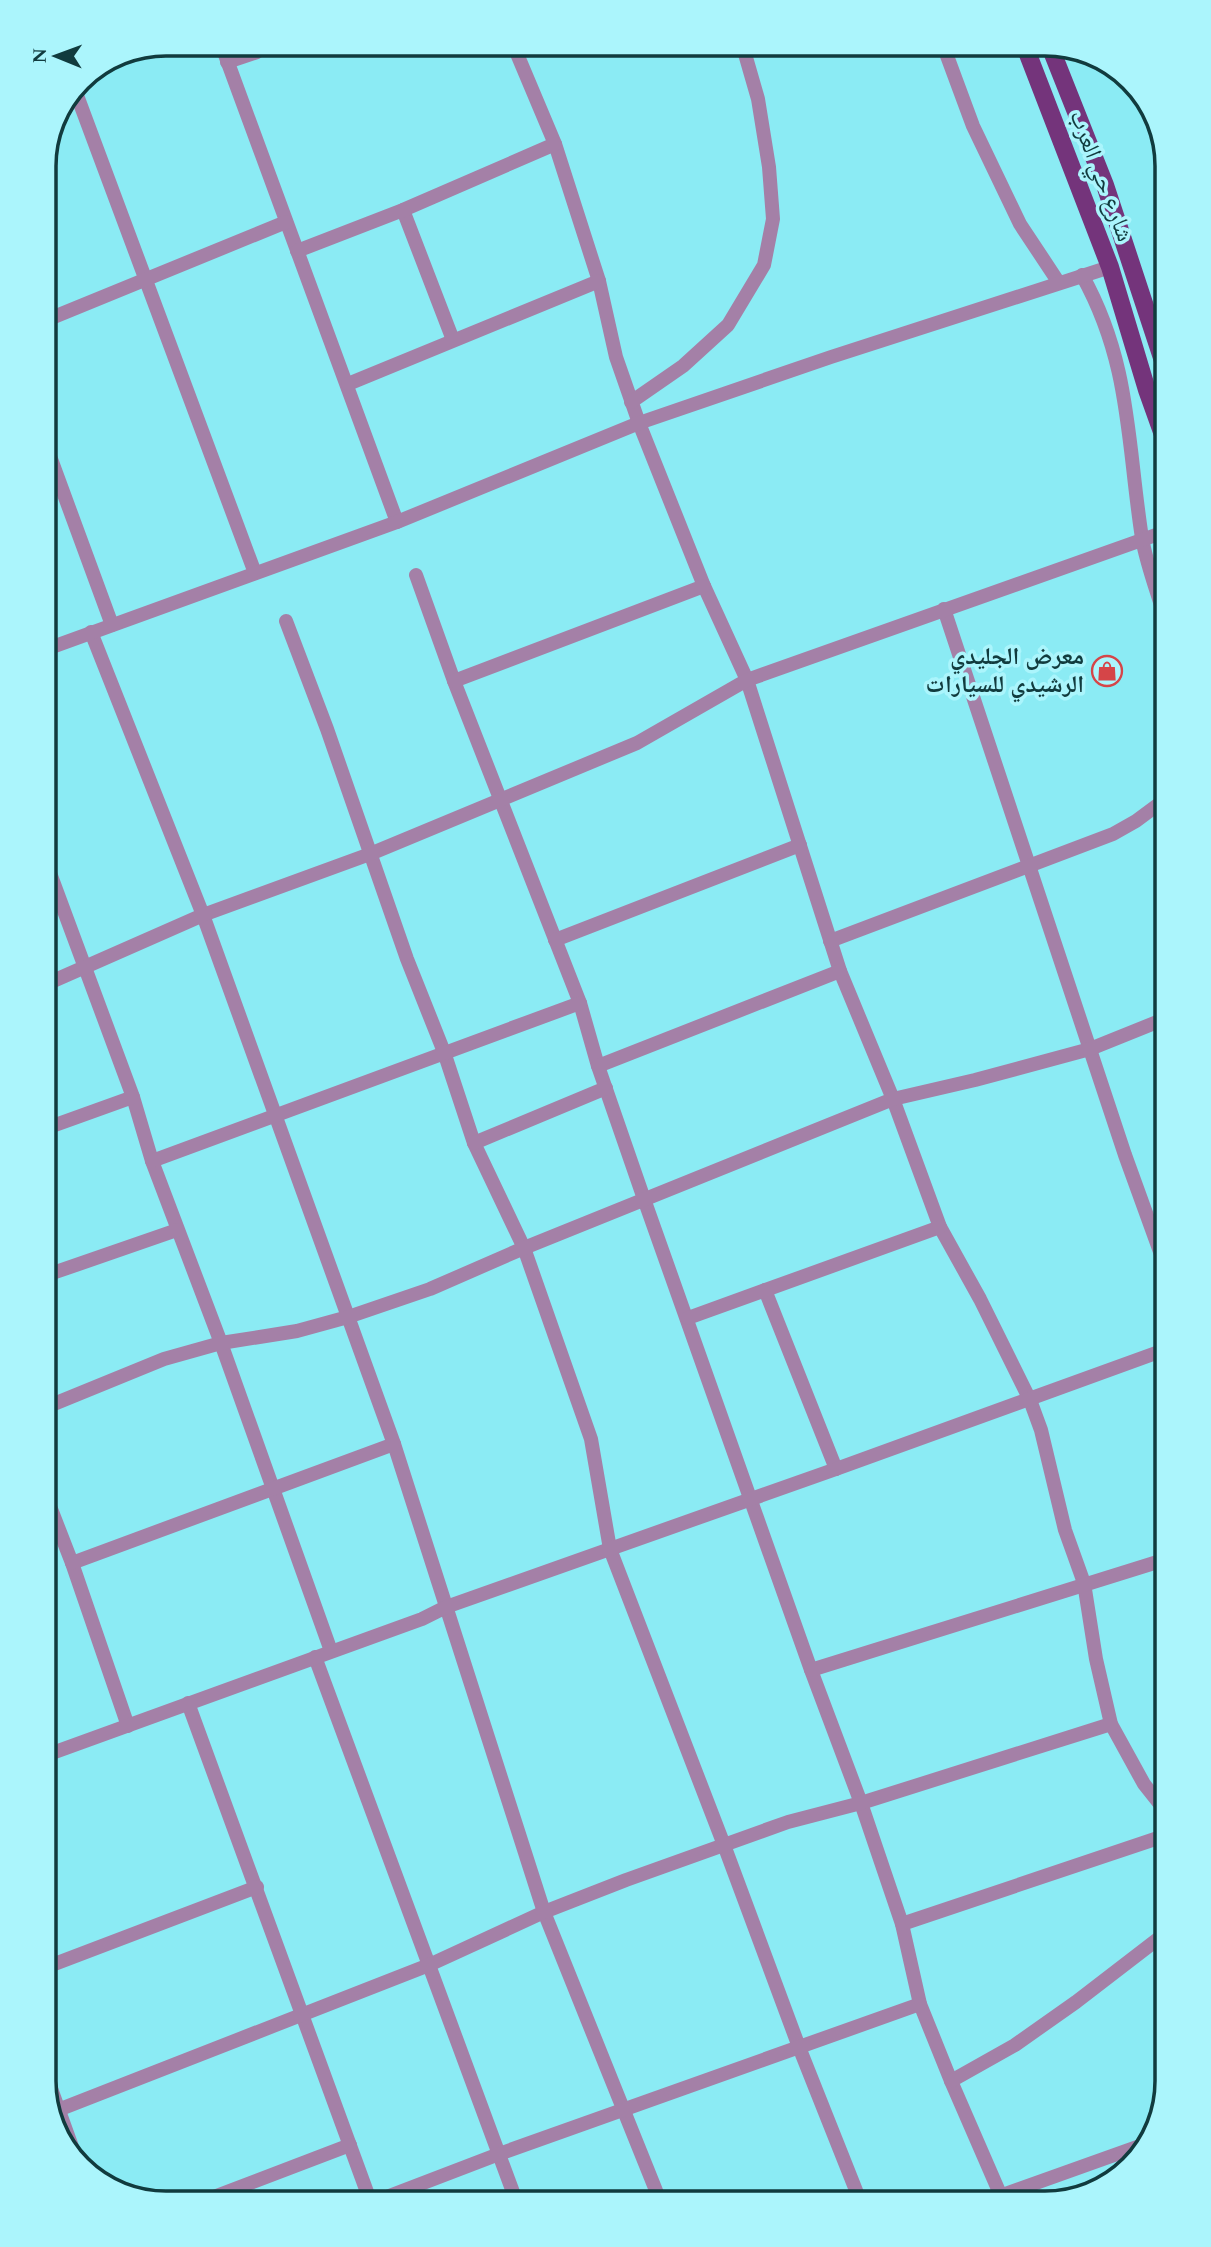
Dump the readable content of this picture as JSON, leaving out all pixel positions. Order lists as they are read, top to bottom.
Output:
{
  "streets": {
    "main road": ["شارع حي العرب"]
  },
  "places": {
    "shop": ["معرض الجليدي الرشيدي للسيارات"]
  },
  "north": "left"
}
